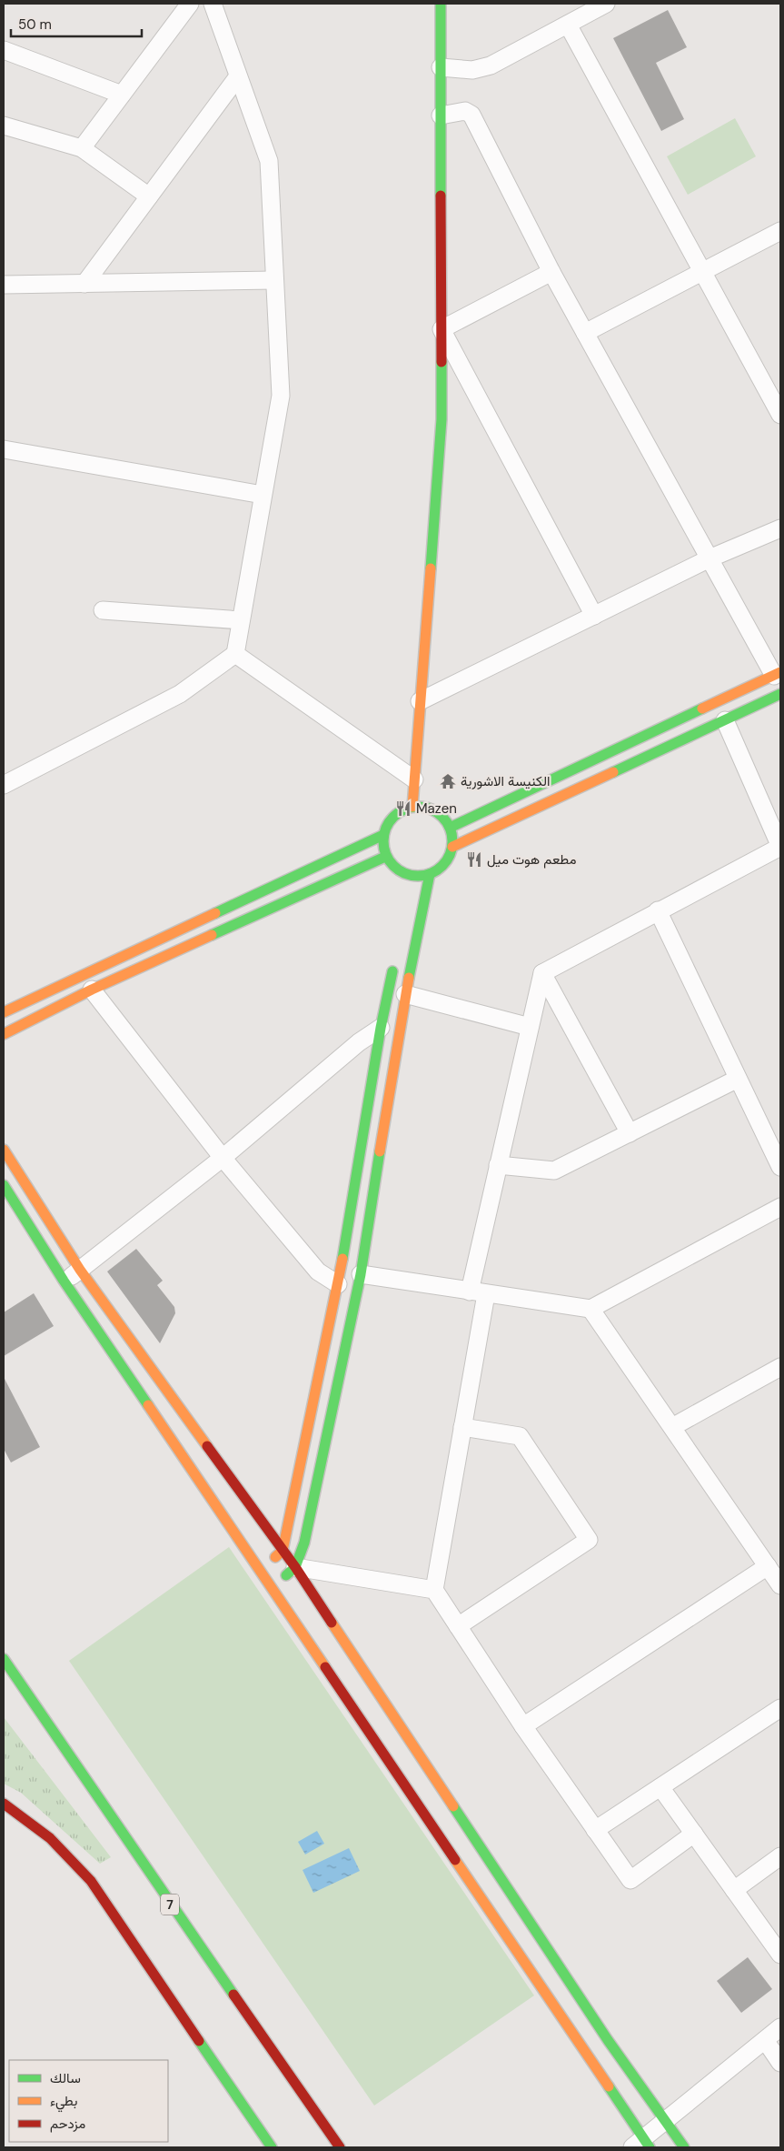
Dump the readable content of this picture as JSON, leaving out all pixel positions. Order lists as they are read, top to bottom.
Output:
{
  "streets": {
    "main road": ["7"]
  },
  "places": {
    "temple": ["الكنيسة الاشورية"],
    "restaurant": ["Mazen", "مطعم هوت ميل"]
  },
  "legend": ["سالك", "بطيء", "مزدحم"],
  "scale_bar": "50 m"
}
